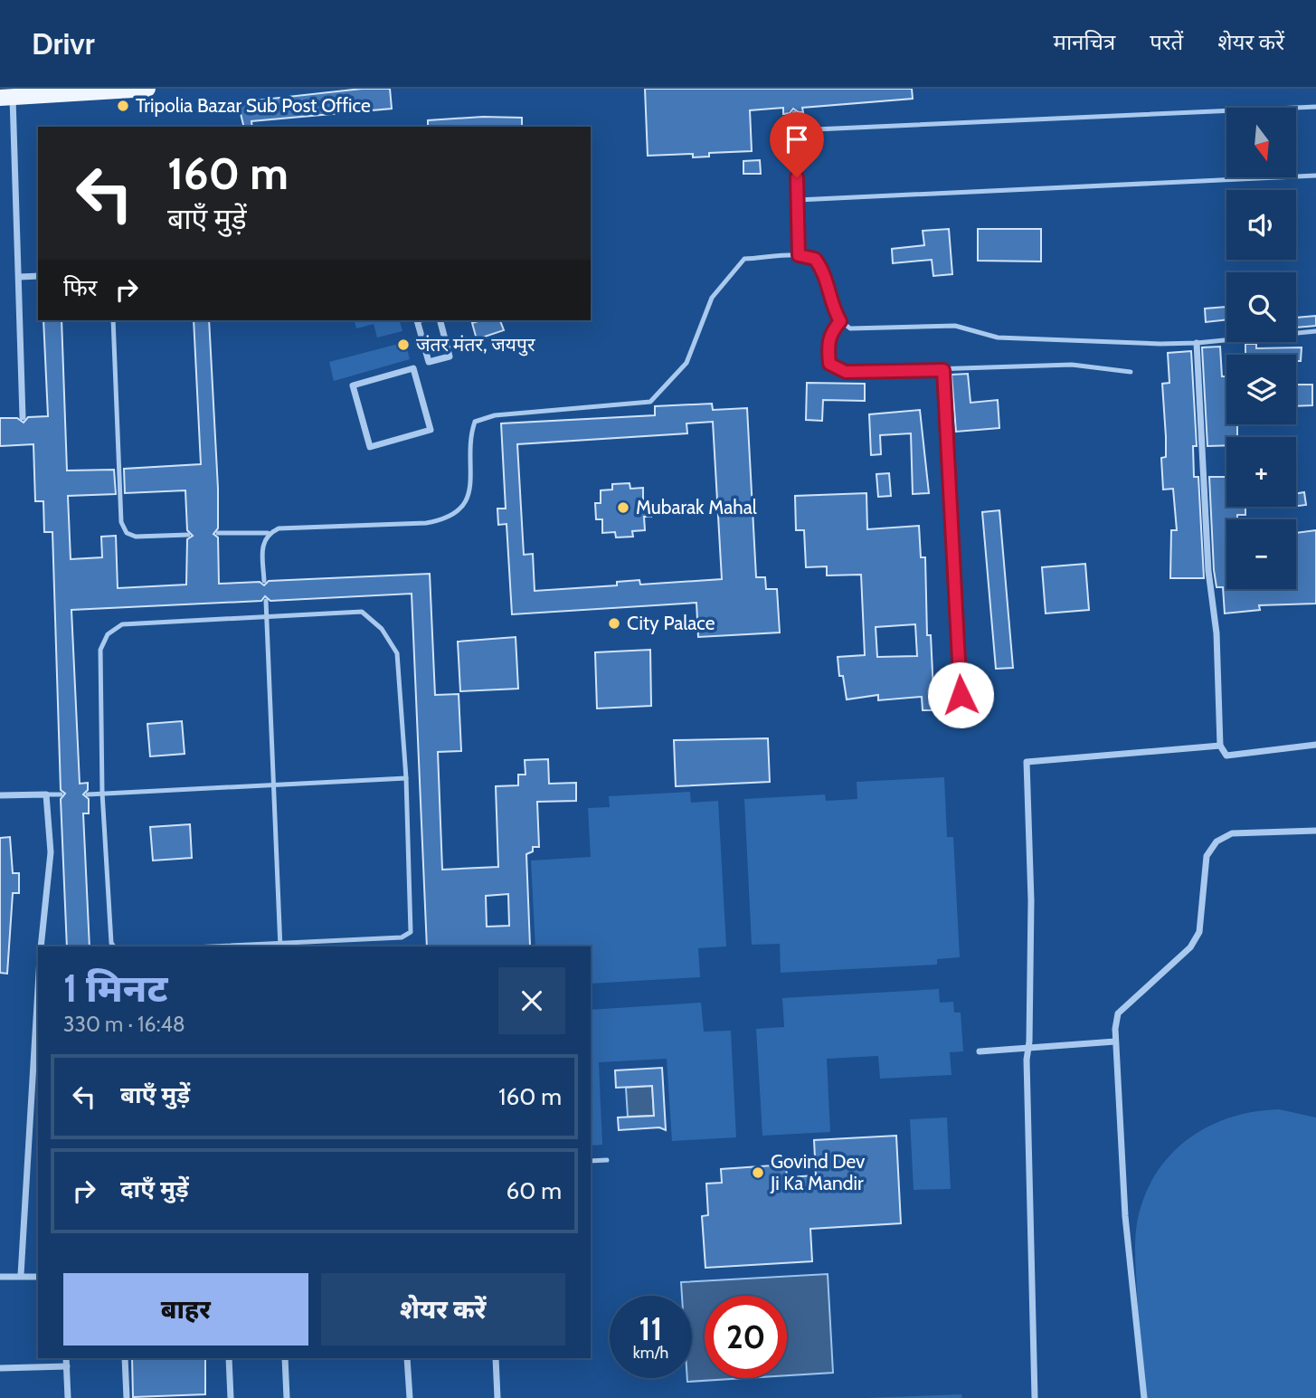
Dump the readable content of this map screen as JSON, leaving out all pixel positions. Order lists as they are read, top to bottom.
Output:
{
  "places": [
    "Tripolia Bazar Sub Post Office",
    "जंतर मंतर, जयपुर",
    "Mubarak Mahal",
    "City Palace",
    "Govind Dev Ji Ka Mandir"
  ],
  "north": "bottom",
  "page": {
    "header": "Drivr",
    "nav": ["मानचित्र", "परतें", "शेयर करें"],
    "map_buttons": ["+", "−"],
    "turn": ["160 m", "बाएँ मुड़ें"],
    "then": "फिर",
    "heading": ["1 मिनट", "330 m · 16:48"],
    "list": [
      {
        "name": "बाएँ मुड़ें",
        "value": "160 m"
      },
      {
        "name": "दाएँ मुड़ें",
        "value": "60 m"
      }
    ],
    "buttons": ["बाहर", "शेयर करें"],
    "speed": "11 km/h",
    "limit": "20"
  }
}
